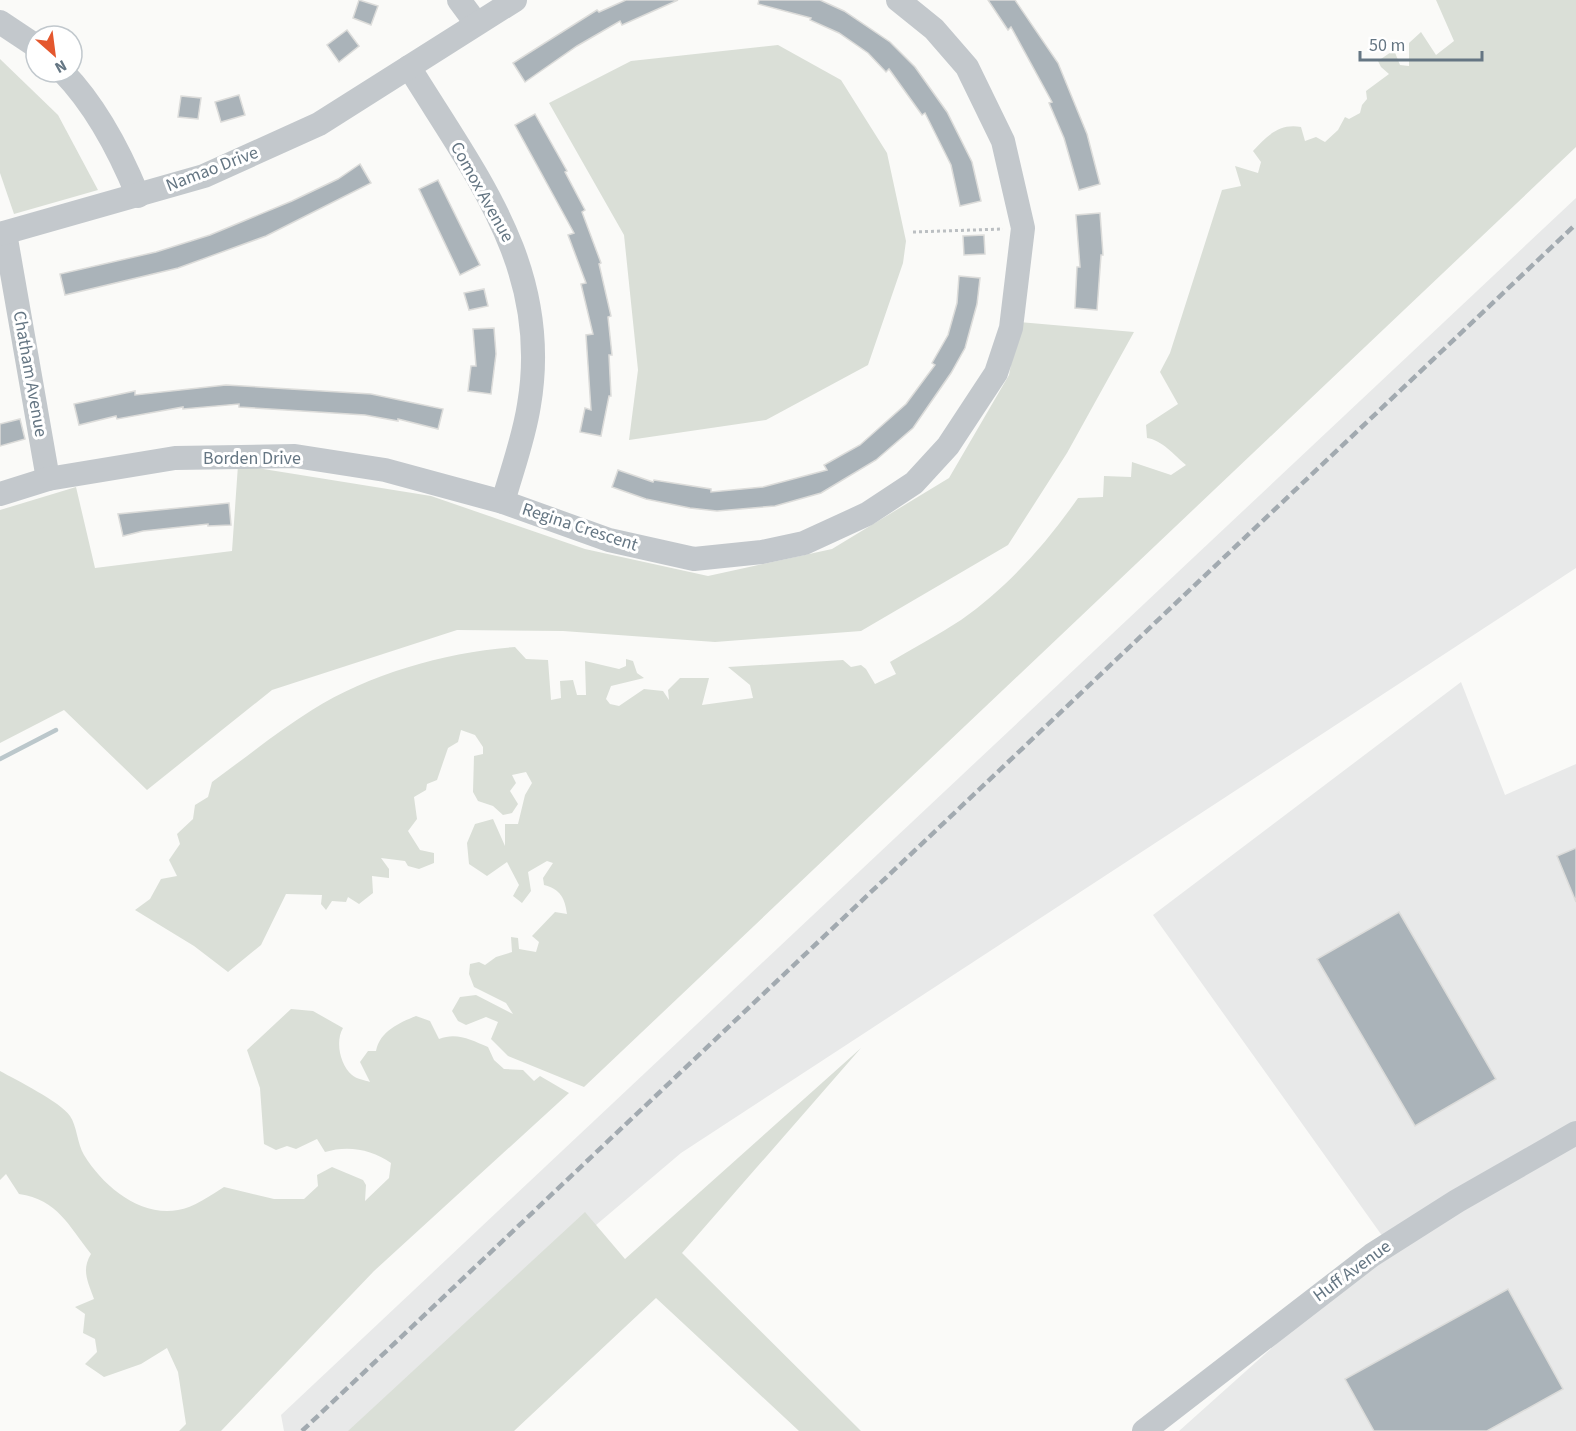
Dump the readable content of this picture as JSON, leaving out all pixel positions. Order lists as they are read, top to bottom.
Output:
{
  "streets": {
    "street": [
      "Namao Drive",
      "Comox Avenue",
      "Chatham Avenue",
      "Borden Drive",
      "Regina Crescent",
      "Huff Avenue"
    ]
  },
  "crossings": [
    ["Namao Drive", "Comox Avenue"],
    ["Namao Drive", "Chatham Avenue"],
    ["Comox Avenue", "Borden Drive"],
    ["Comox Avenue", "Regina Crescent"],
    ["Chatham Avenue", "Borden Drive"],
    ["Borden Drive", "Regina Crescent"]
  ],
  "scale_bar": "50 m",
  "north": "bottom right"
}
